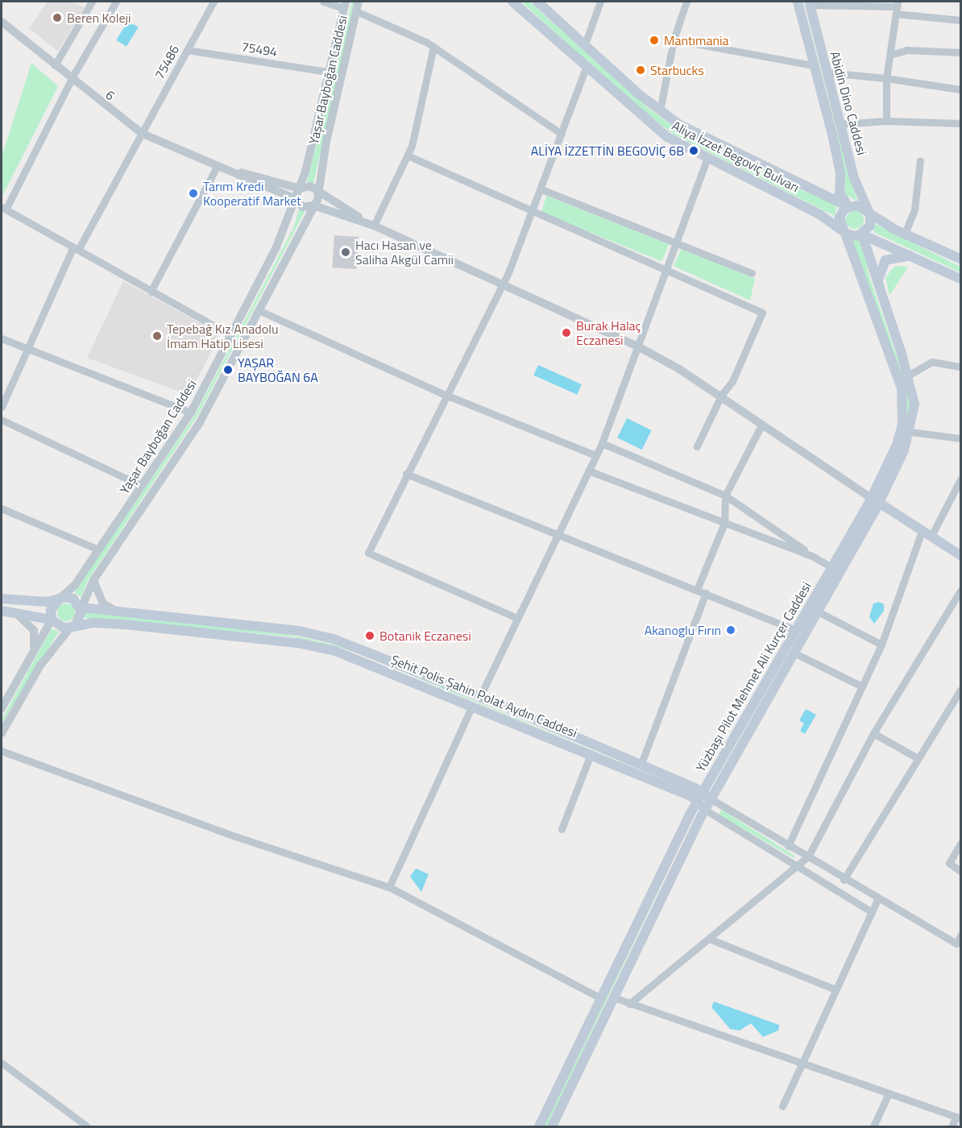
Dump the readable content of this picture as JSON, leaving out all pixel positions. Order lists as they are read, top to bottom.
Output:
{
  "streets": {
    "main road": [
      "Abidin Dino Caddesi",
      "Aliya İzzet Begoviç Bulvarı",
      "Yüzbaşı Pilot Mehmet Ali Kurçer Caddesi",
      "Şehit Polis Şahin Polat Aydın Caddesi"
    ],
    "street": [
      "75494",
      "75486",
      "Yaşar Bayboğan Caddesi",
      "6"
    ]
  },
  "crossings": [
    ["75494", "75486"],
    ["75494", "Yaşar Bayboğan Caddesi"],
    ["75486", "6"],
    ["Yaşar Bayboğan Caddesi", "Şehit Polis Şahin Polat Aydın Caddesi"],
    ["Abidin Dino Caddesi", "Aliya İzzet Begoviç Bulvarı"],
    ["Abidin Dino Caddesi", "Yüzbaşı Pilot Mehmet Ali Kurçer Caddesi"],
    ["Aliya İzzet Begoviç Bulvarı", "Yüzbaşı Pilot Mehmet Ali Kurçer Caddesi"],
    ["Yüzbaşı Pilot Mehmet Ali Kurçer Caddesi", "Şehit Polis Şahin Polat Aydın Caddesi"]
  ],
  "places": [
    "Beren Koleji",
    "Mantımania",
    "Starbucks",
    "ALİYA İZZETTİN BEGOVİÇ 6B",
    "Tarım Kredi Kooperatif Market",
    "Hacı Hasan ve Saliha Akgül Camii",
    "Burak Halaç Eczanesi",
    "Tepebağ Kız Anadolu İmam Hatip Lisesi",
    "YAŞAR BAYBOĞAN 6A",
    "Akanoglu Fırın",
    "Botanik Eczanesi"
  ]
}
